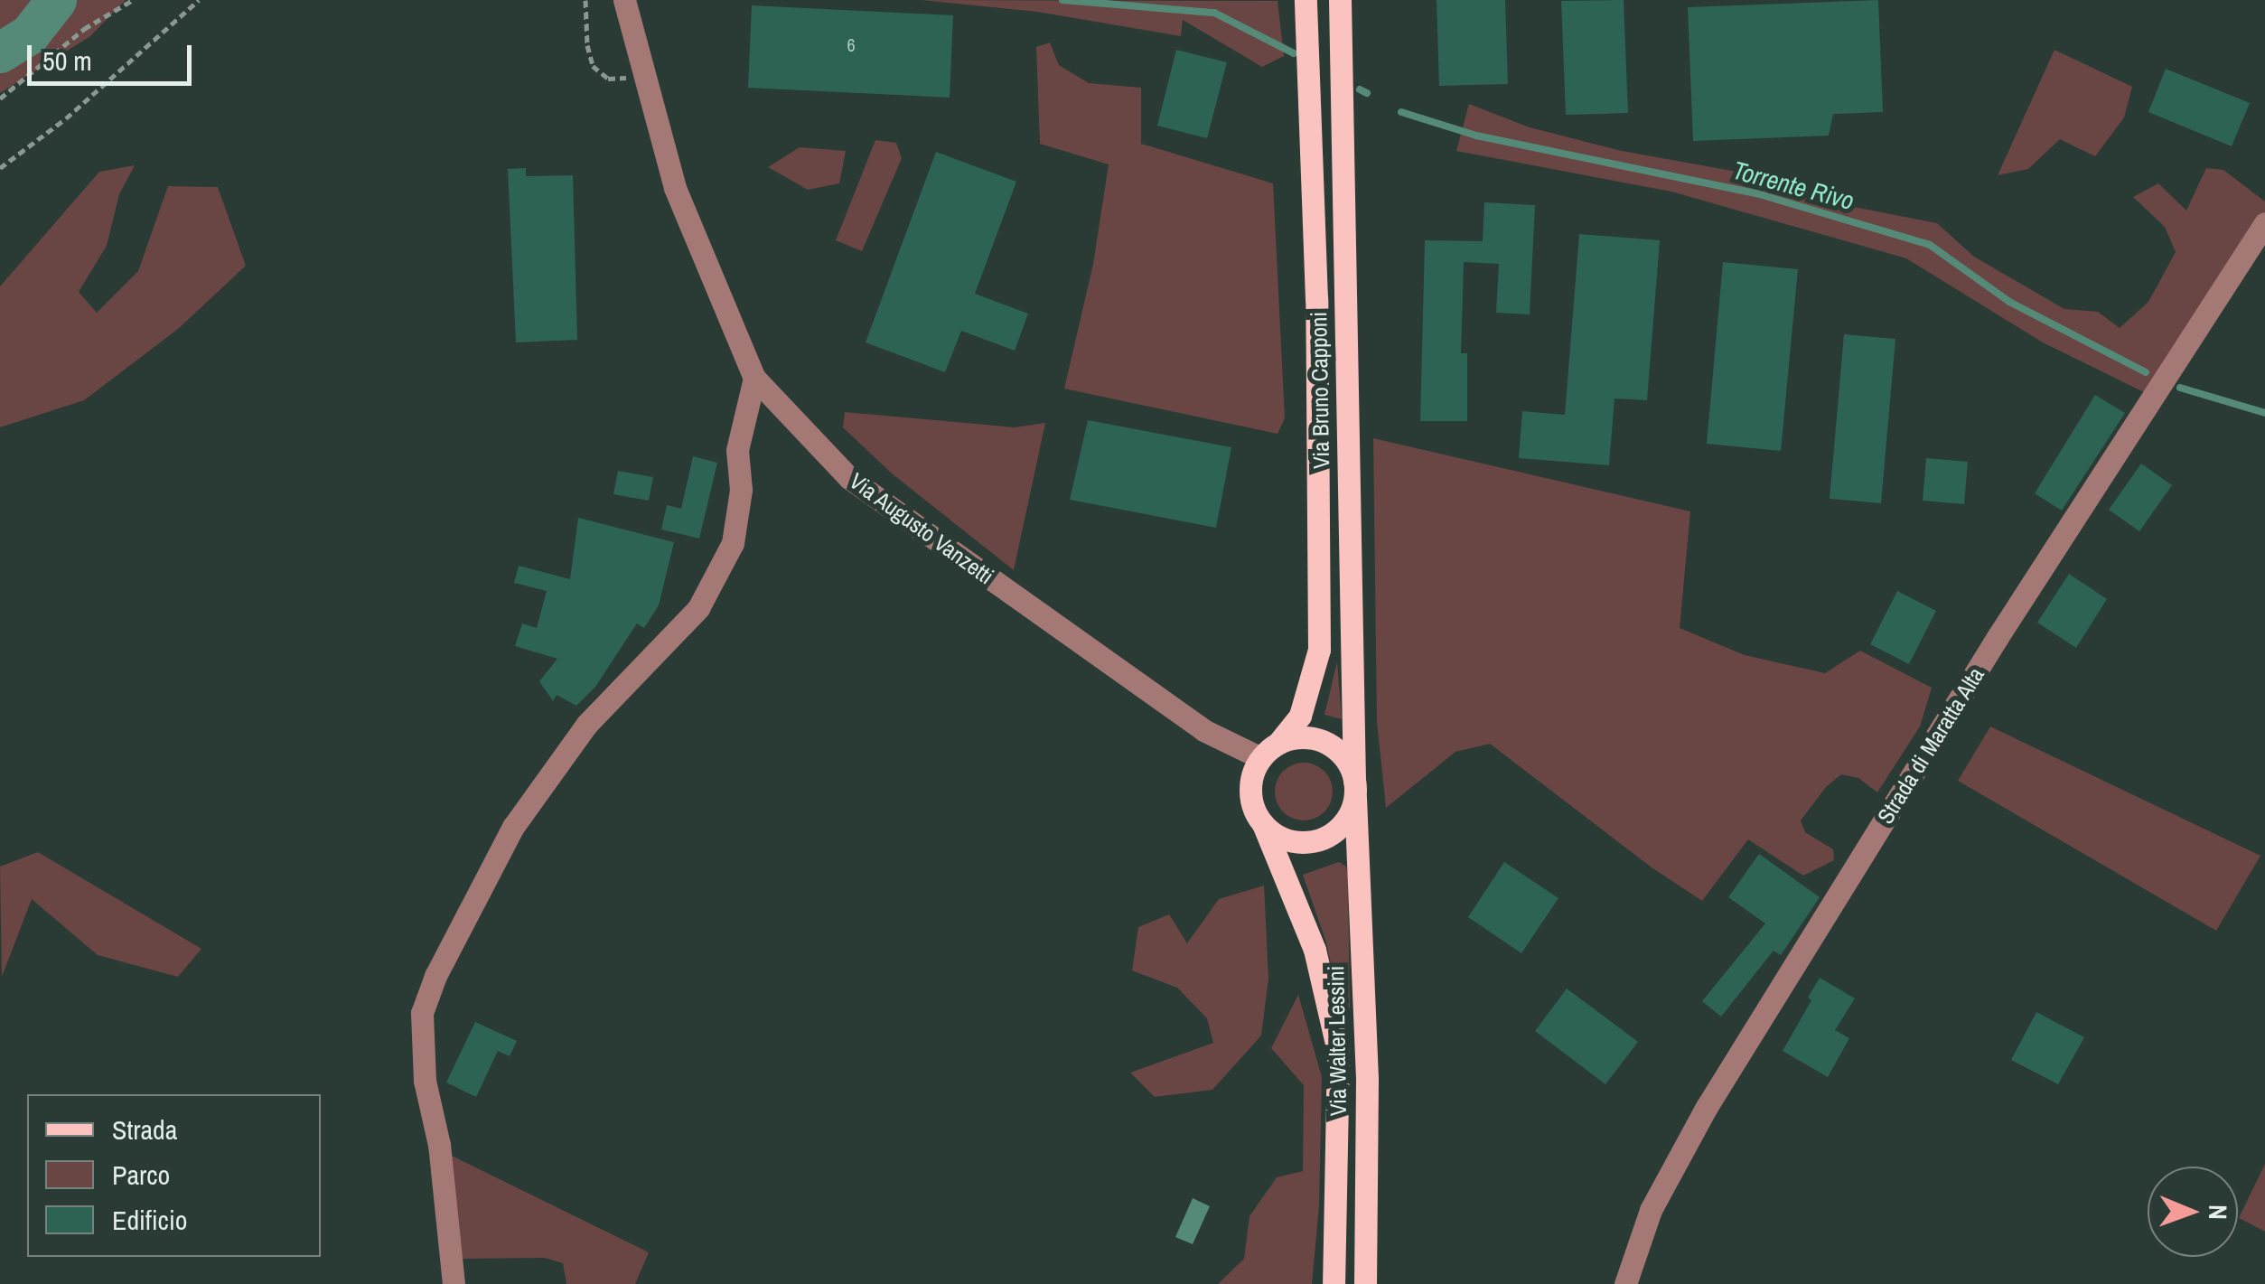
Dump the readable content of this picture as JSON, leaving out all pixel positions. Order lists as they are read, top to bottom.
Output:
{
  "streets": {
    "main road": ["Via Bruno Capponi", "Via Walter Lessini"],
    "street": ["Via Augusto Vanzetti", "Strada di Maratta Alta"]
  },
  "crossings": [
    ["Via Bruno Capponi", "Via Augusto Vanzetti"],
    ["Via Bruno Capponi", "Via Walter Lessini"],
    ["Via Augusto Vanzetti", "Via Walter Lessini"]
  ],
  "water": ["Torrente Rivo"],
  "house_numbers": ["6"],
  "legend": ["Strada", "Parco", "Edificio"],
  "scale_bar": "50 m",
  "north": "right"
}
